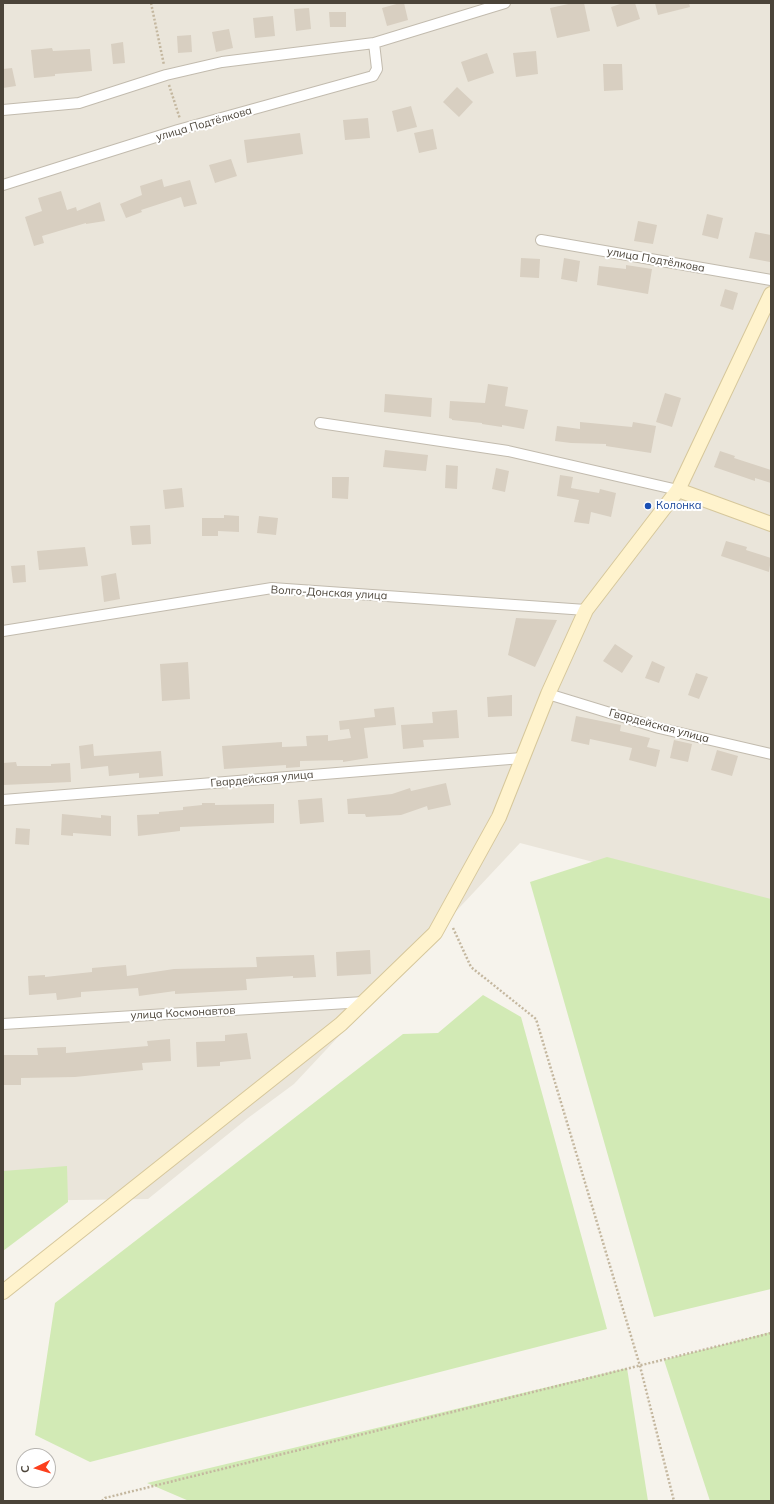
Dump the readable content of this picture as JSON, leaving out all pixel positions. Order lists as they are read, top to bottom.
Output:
{
  "streets": {
    "street": [
      "улица Подтёлкова",
      "Волго-Донская улица",
      "Гвардейская улица",
      "улица Космонавтов"
    ]
  },
  "places": ["Колонка"],
  "north": "left"
}
